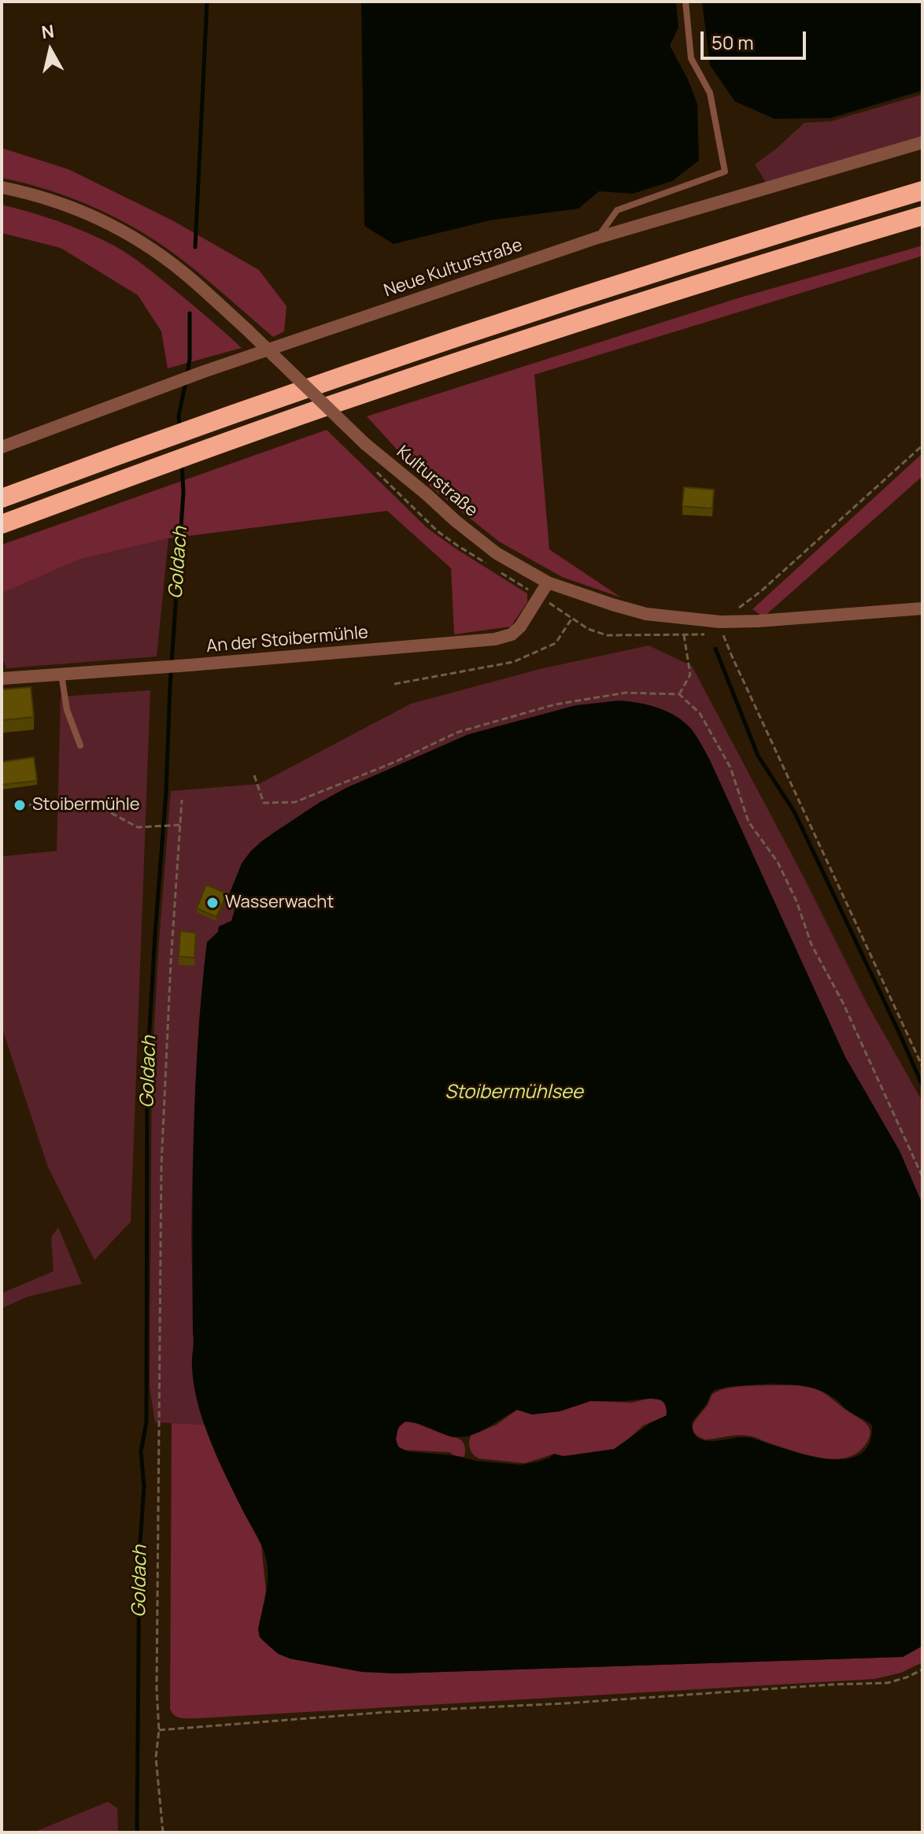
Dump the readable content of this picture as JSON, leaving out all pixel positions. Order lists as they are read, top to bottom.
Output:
{
  "streets": {
    "street": ["Neue Kulturstraße", "Kulturstraße", "An der Stoibermühle"]
  },
  "crossings": [
    ["Kulturstraße", "An der Stoibermühle"]
  ],
  "water": ["Goldach", "Stoibermühlsee"],
  "places": ["Stoibermühle", "Wasserwacht"],
  "scale_bar": "50 m",
  "north": "top"
}
